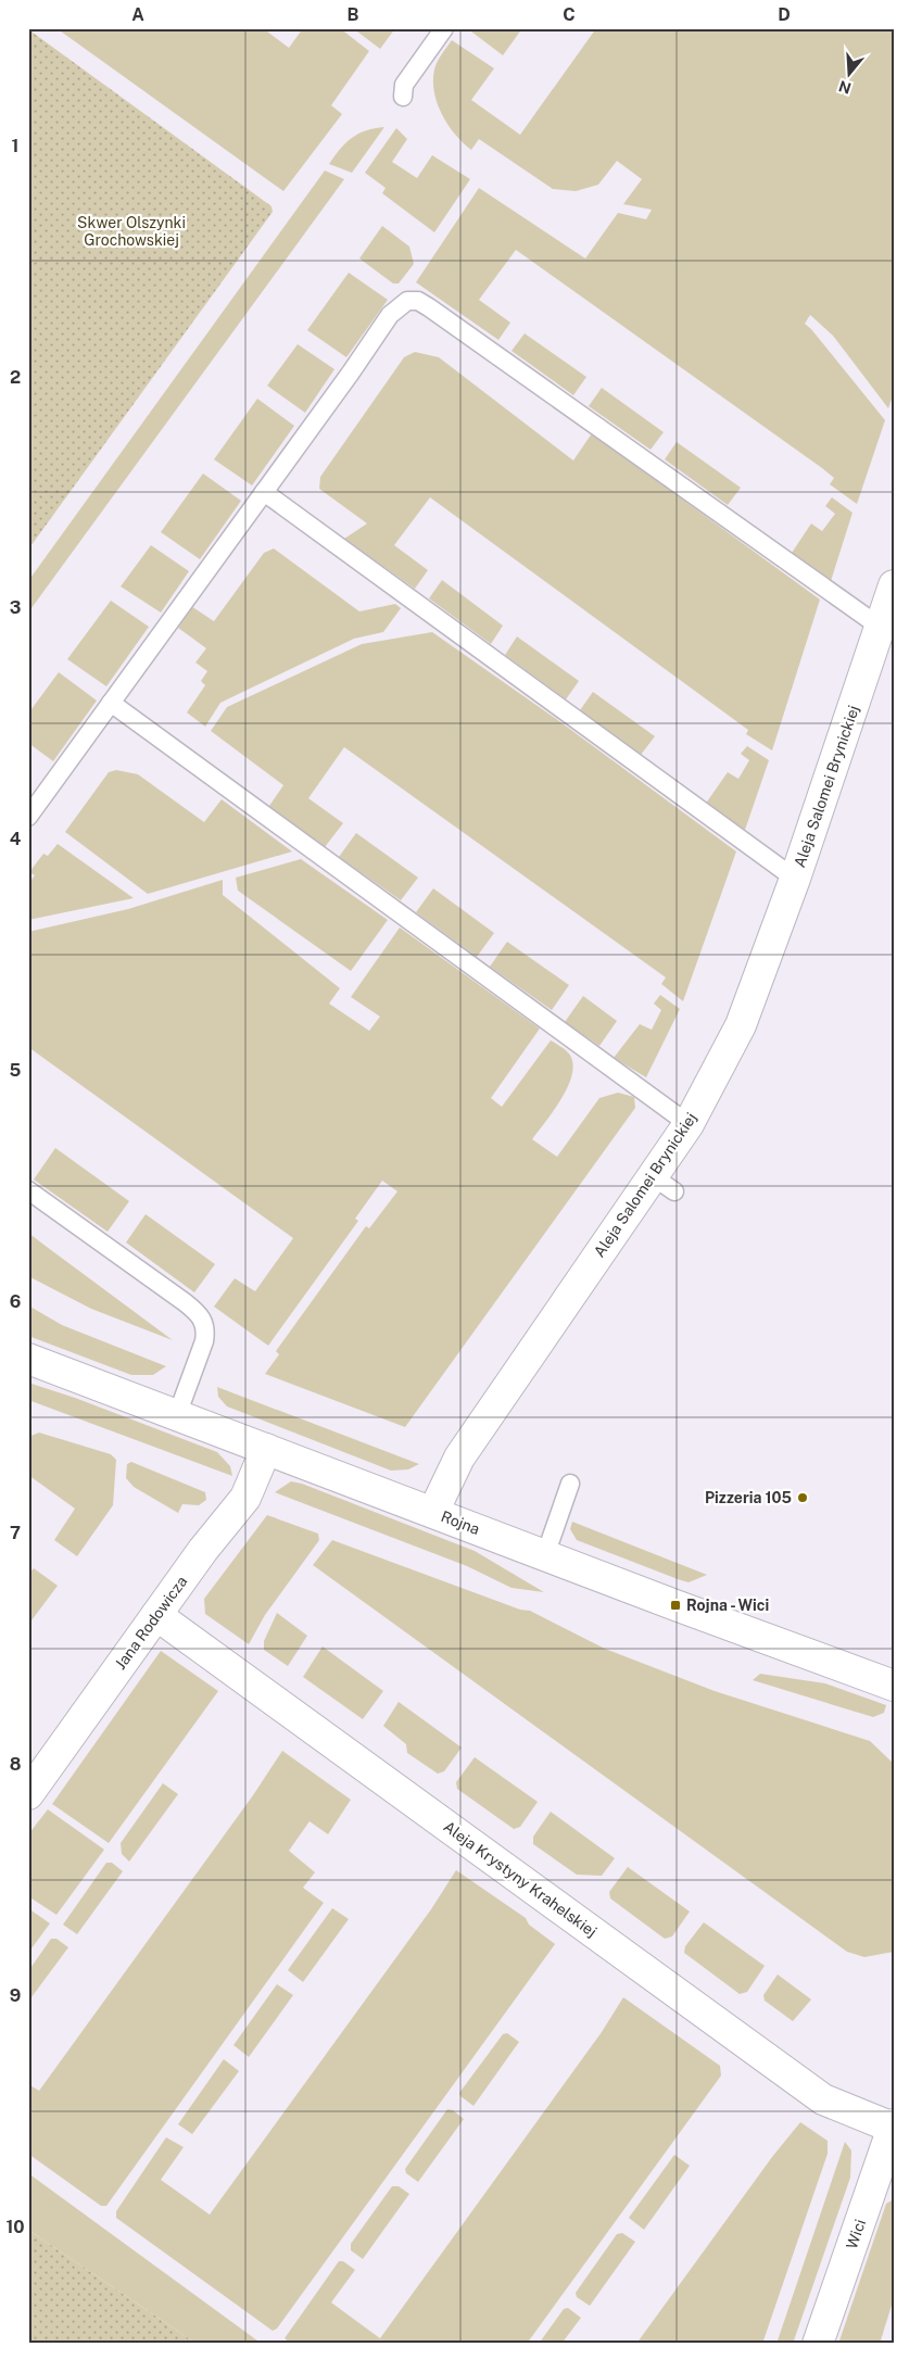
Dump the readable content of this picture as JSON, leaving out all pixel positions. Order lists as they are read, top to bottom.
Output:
{
  "streets": {
    "street": [
      "Aleja Salomei Brynickiej",
      "Rojna",
      "Jana Rodowicza",
      "Aleja Krystyny Krahelskiej",
      "Wici"
    ]
  },
  "crossings": [
    ["Aleja Salomei Brynickiej", "Rojna"],
    ["Rojna", "Jana Rodowicza"],
    ["Jana Rodowicza", "Aleja Krystyny Krahelskiej"],
    ["Aleja Krystyny Krahelskiej", "Wici"]
  ],
  "parks": ["Skwer Olszynki Grochowskiej"],
  "places": {
    "other": ["Pizzeria 105"],
    "transit": ["Rojna - Wici"]
  },
  "north": "bottom",
  "grid": {
    "columns": [
      "A",
      "B",
      "C",
      "D"
    ],
    "rows": [
      "1",
      "2",
      "3",
      "4",
      "5",
      "6",
      "7",
      "8",
      "9",
      "10"
    ]
  }
}
